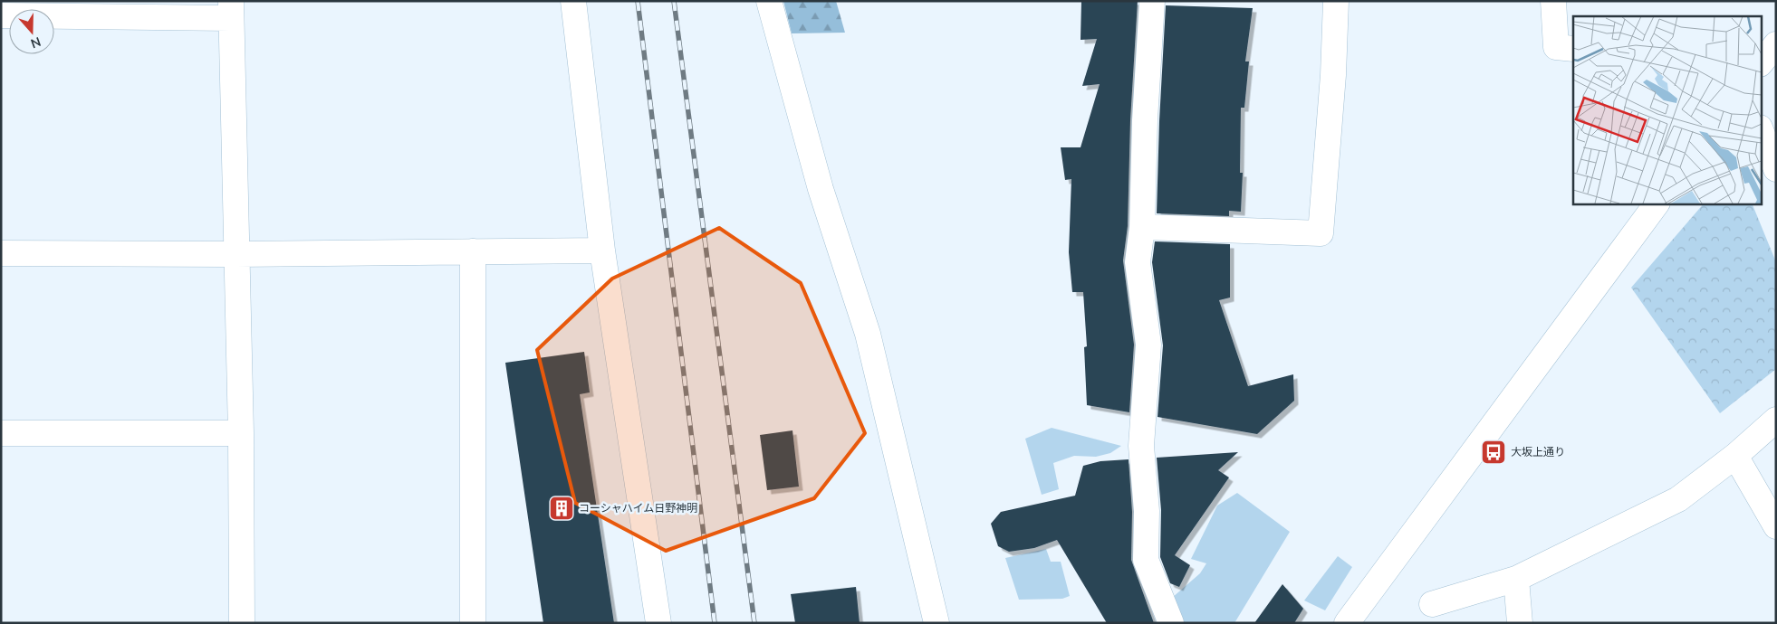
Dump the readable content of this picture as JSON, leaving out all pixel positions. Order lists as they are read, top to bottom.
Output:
{
  "places": {
    "bus stop": ["大坂上通り"],
    "building": ["コーシャハイム日野神明"]
  },
  "north": "bottom"
}
